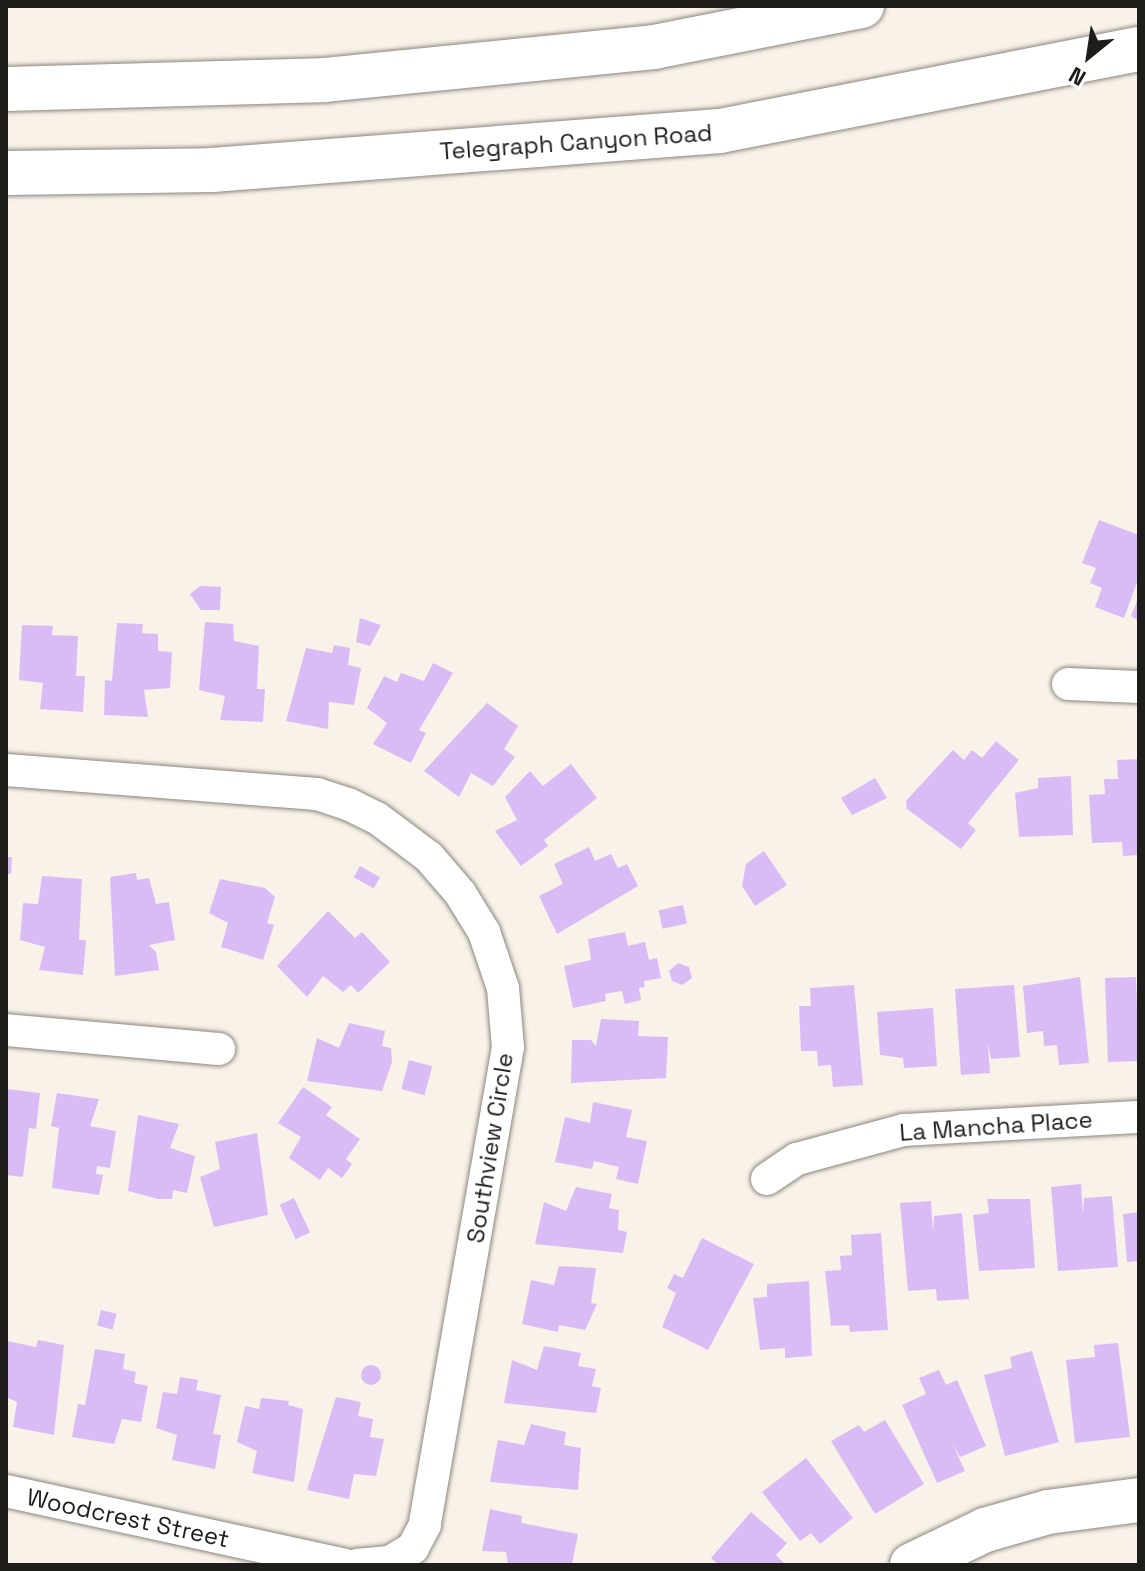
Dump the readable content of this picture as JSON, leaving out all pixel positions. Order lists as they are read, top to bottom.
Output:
{
  "streets": {
    "main road": ["Telegraph Canyon Road"],
    "street": ["La Mancha Place", "Southview Circle", "Woodcrest Street"]
  },
  "north": "bottom left"
}
